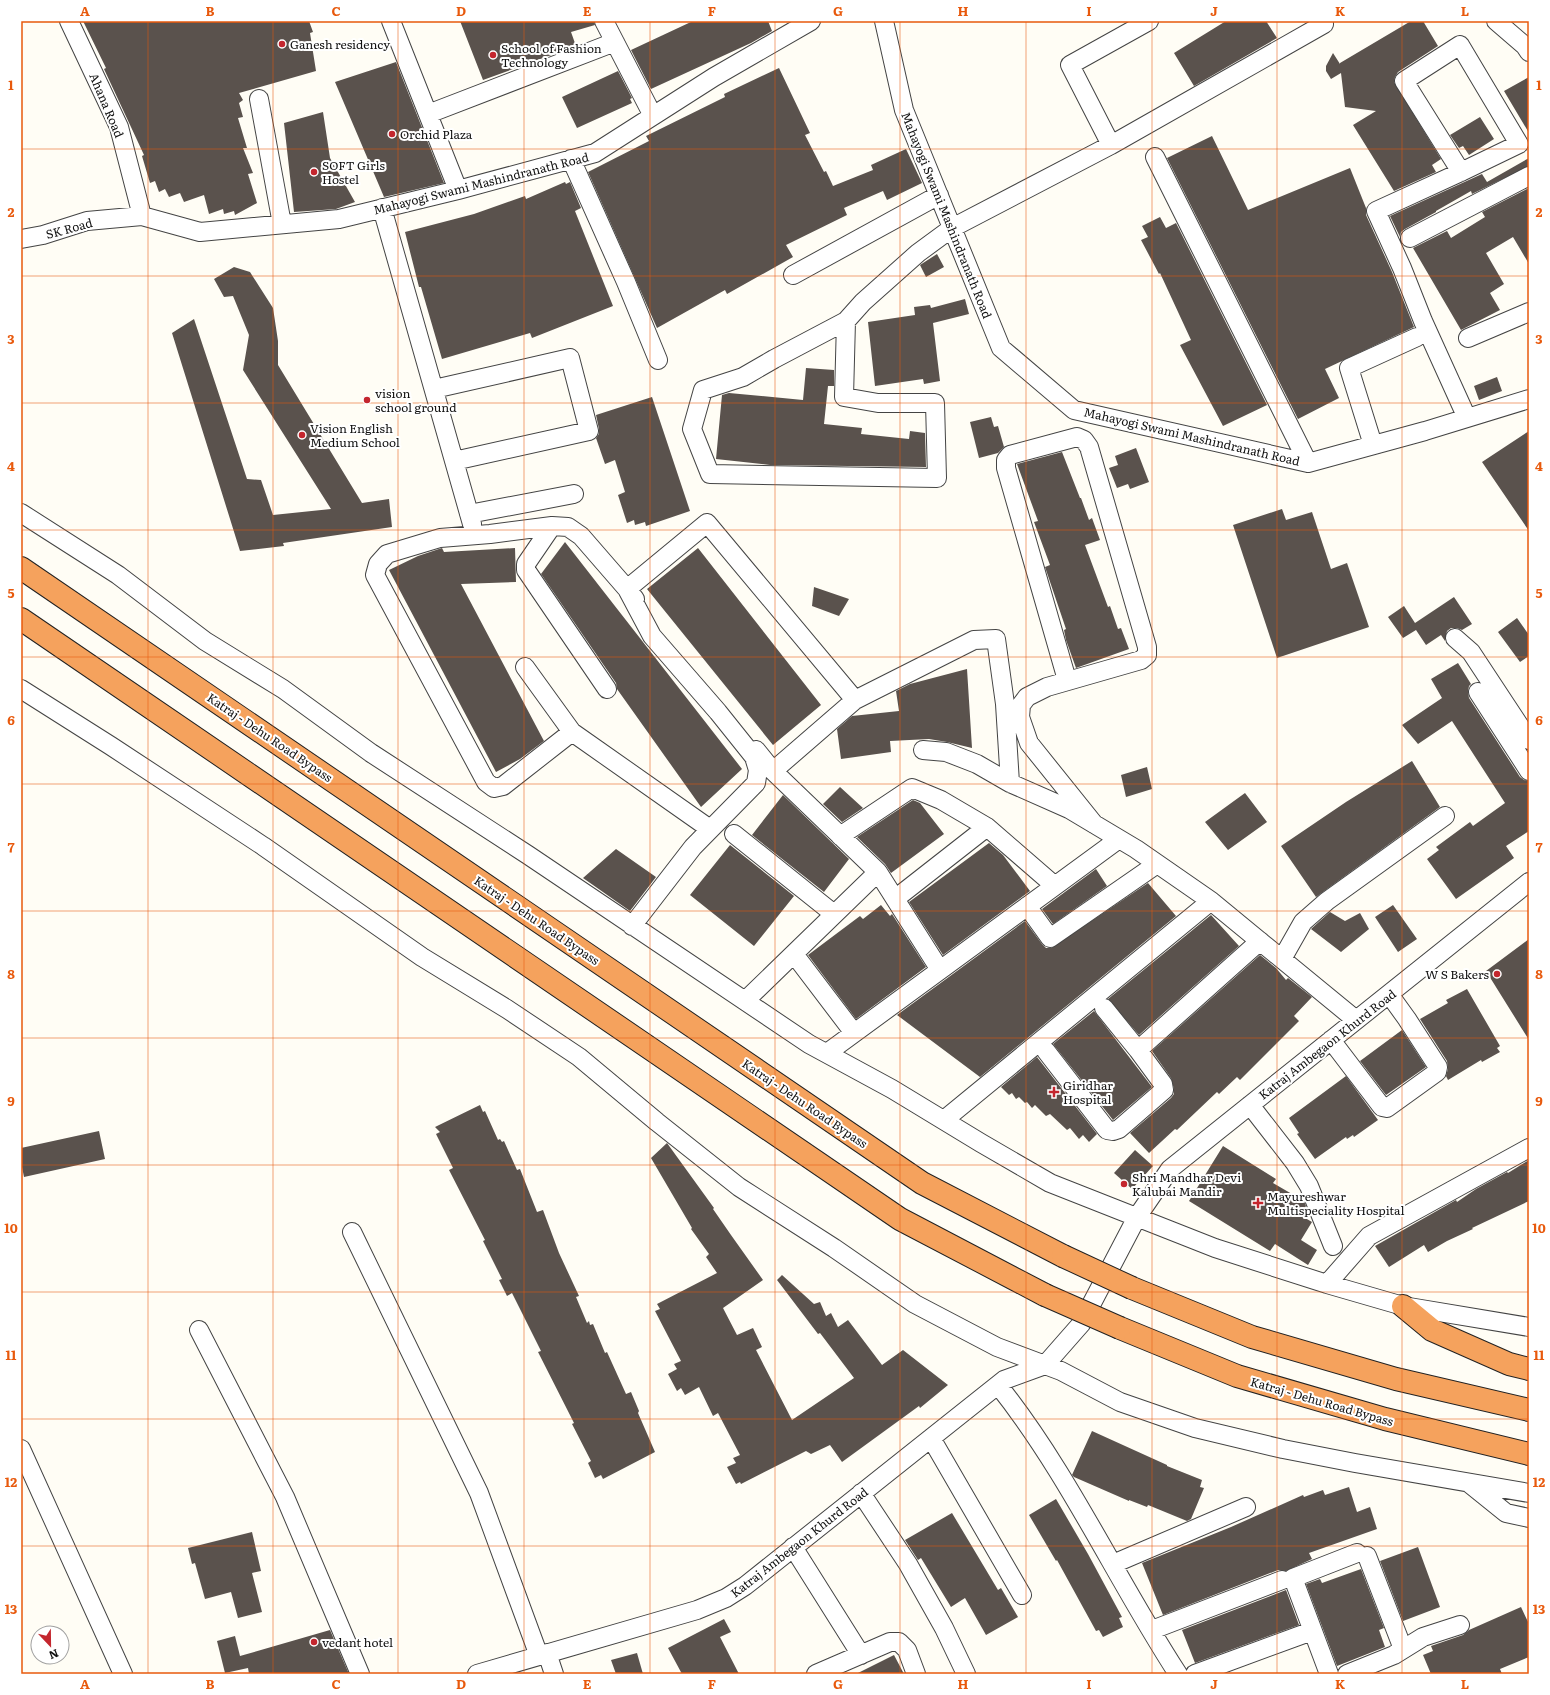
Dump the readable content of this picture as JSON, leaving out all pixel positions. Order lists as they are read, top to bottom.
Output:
{
  "streets": {
    "highway": ["Katraj - Dehu Road Bypass"],
    "street": [
      "Ahana Road",
      "Mahayogi Swami Mashindranath Road",
      "SK Road",
      "Katraj Ambegaon Khurd Road"
    ]
  },
  "crossings": [
    ["Ahana Road", "Mahayogi Swami Mashindranath Road"],
    ["Ahana Road", "SK Road"],
    ["Mahayogi Swami Mashindranath Road", "SK Road"]
  ],
  "places": {
    "other": [
      "Ganesh residency",
      "School of Fashion Technology",
      "Orchid Plaza",
      "SOFT Girls Hostel",
      "vision school ground",
      "Vision English Medium School",
      "W S Bakers",
      "Shri Mandhar Devi Kalubai Mandir",
      "vedant hotel"
    ],
    "health": ["Giridhar Hospital", "Mayureshwar Multispeciality Hospital"]
  },
  "north": "bottom",
  "grid": {
    "columns": [
      "A",
      "B",
      "C",
      "D",
      "E",
      "F",
      "G",
      "H",
      "I",
      "J",
      "K",
      "L"
    ],
    "rows": [
      "1",
      "2",
      "3",
      "4",
      "5",
      "6",
      "7",
      "8",
      "9",
      "10",
      "11",
      "12",
      "13"
    ]
  }
}
